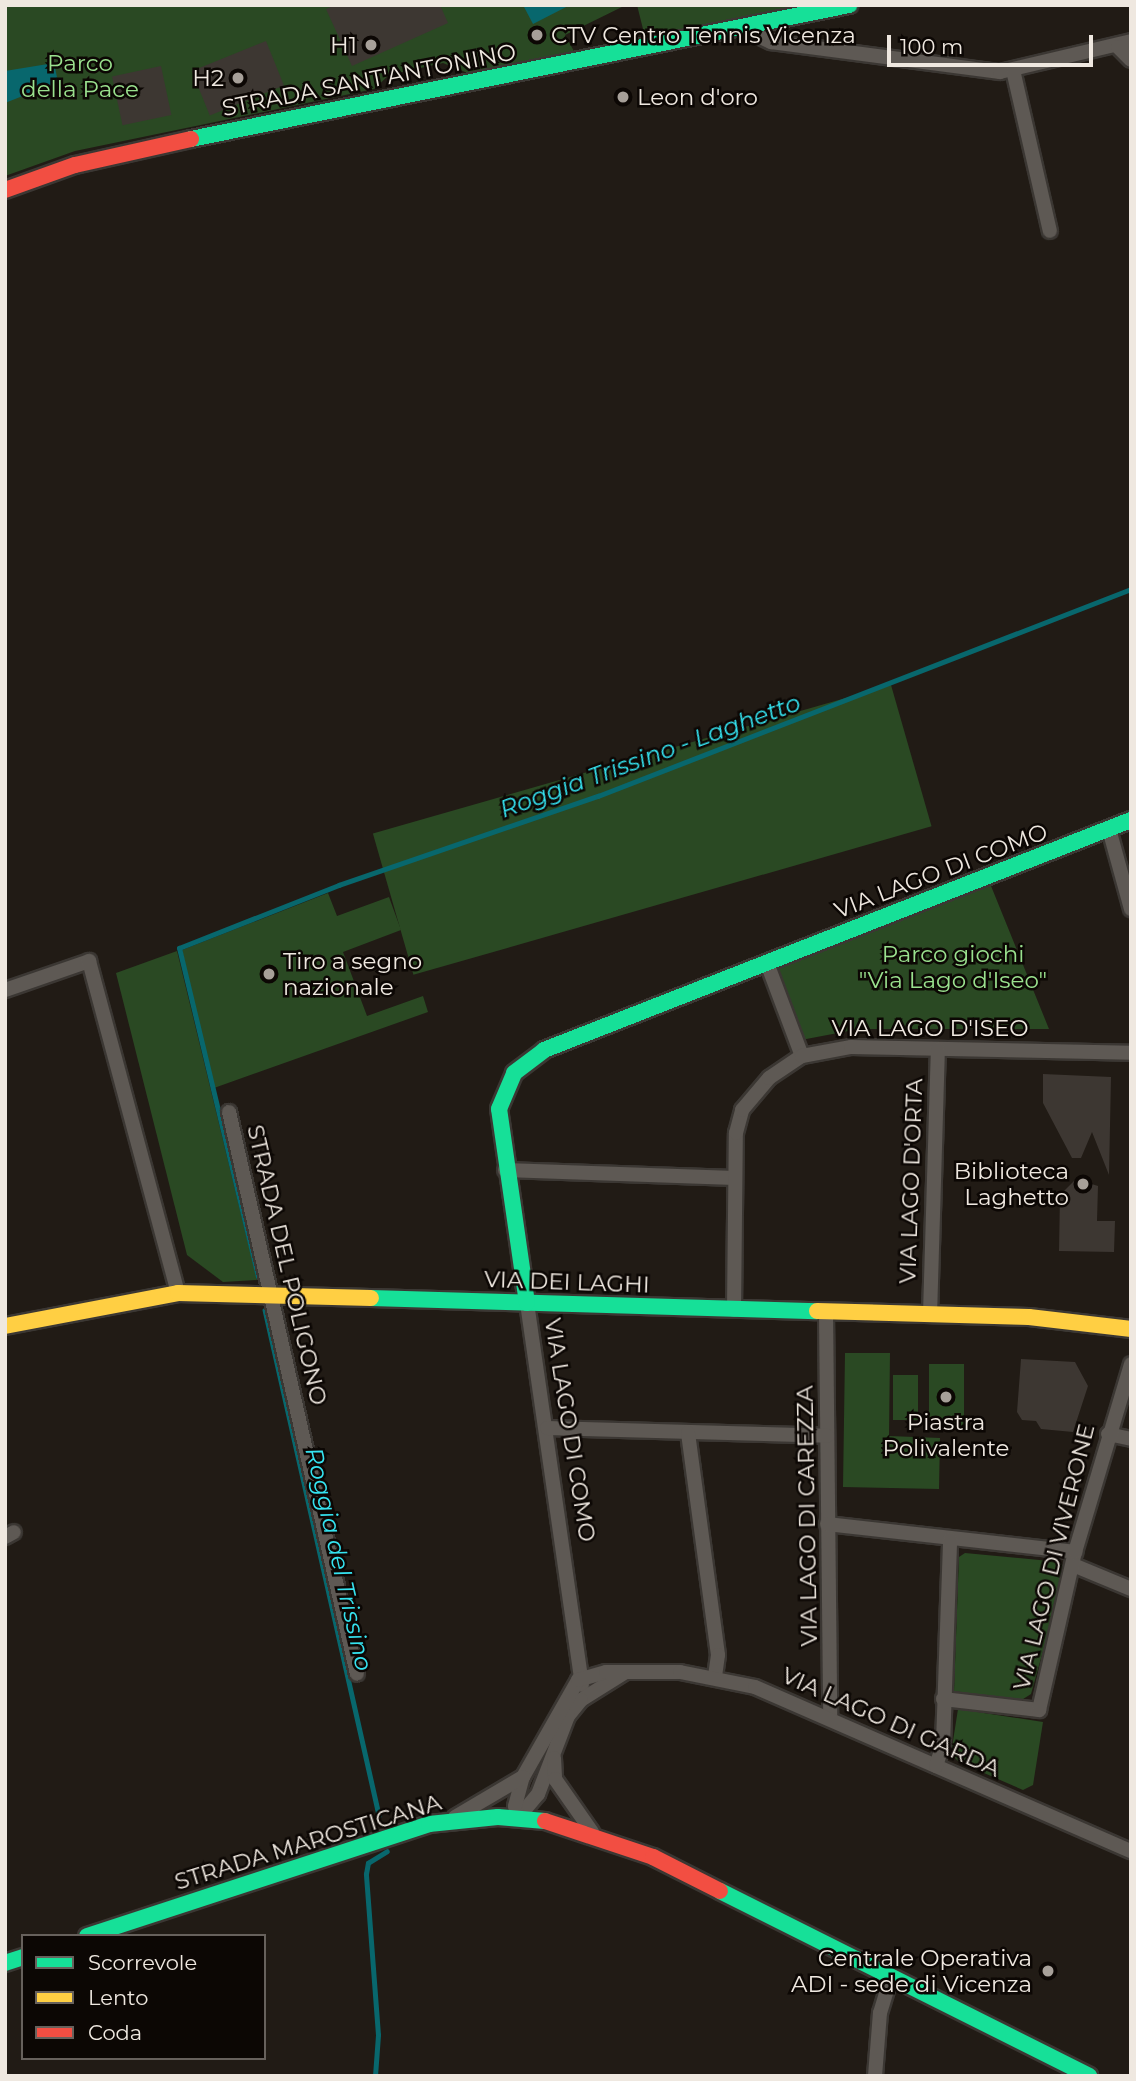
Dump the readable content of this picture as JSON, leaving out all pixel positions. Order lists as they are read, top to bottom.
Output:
{
  "streets": {
    "street": [
      "STRADA SANT'ANTONINO",
      "VIA LAGO DI COMO",
      "VIA LAGO D'ISEO",
      "VIA LAGO D'ORTA",
      "STRADA DEL POLIGONO",
      "VIA DEI LAGHI",
      "VIA LAGO DI CAREZZA",
      "VIA LAGO DI VIVERONE",
      "VIA LAGO DI GARDA",
      "STRADA MAROSTICANA"
    ]
  },
  "crossings": [
    ["VIA LAGO DI COMO", "VIA DEI LAGHI"],
    ["VIA LAGO DI COMO", "VIA LAGO DI GARDA"],
    ["VIA LAGO D'ISEO", "VIA LAGO D'ORTA"],
    ["VIA LAGO D'ISEO", "VIA DEI LAGHI"],
    ["VIA LAGO D'ORTA", "VIA DEI LAGHI"],
    ["STRADA DEL POLIGONO", "VIA DEI LAGHI"],
    ["VIA DEI LAGHI", "VIA LAGO DI CAREZZA"],
    ["VIA LAGO DI CAREZZA", "VIA LAGO DI GARDA"]
  ],
  "water": ["Roggia Trissino - Laghetto", "Roggia del Trissino"],
  "parks": ["Parco della Pace", "Parco giochi \"Via Lago d'Iseo\""],
  "places": [
    "CTV Centro Tennis Vicenza",
    "H1",
    "H2",
    "Leon d'oro",
    "Tiro a segno nazionale",
    "Biblioteca Laghetto",
    "Piastra Polivalente",
    "Centrale Operativa ADI - sede di Vicenza"
  ],
  "legend": ["Scorrevole", "Lento", "Coda"],
  "scale_bar": "100 m"
}
